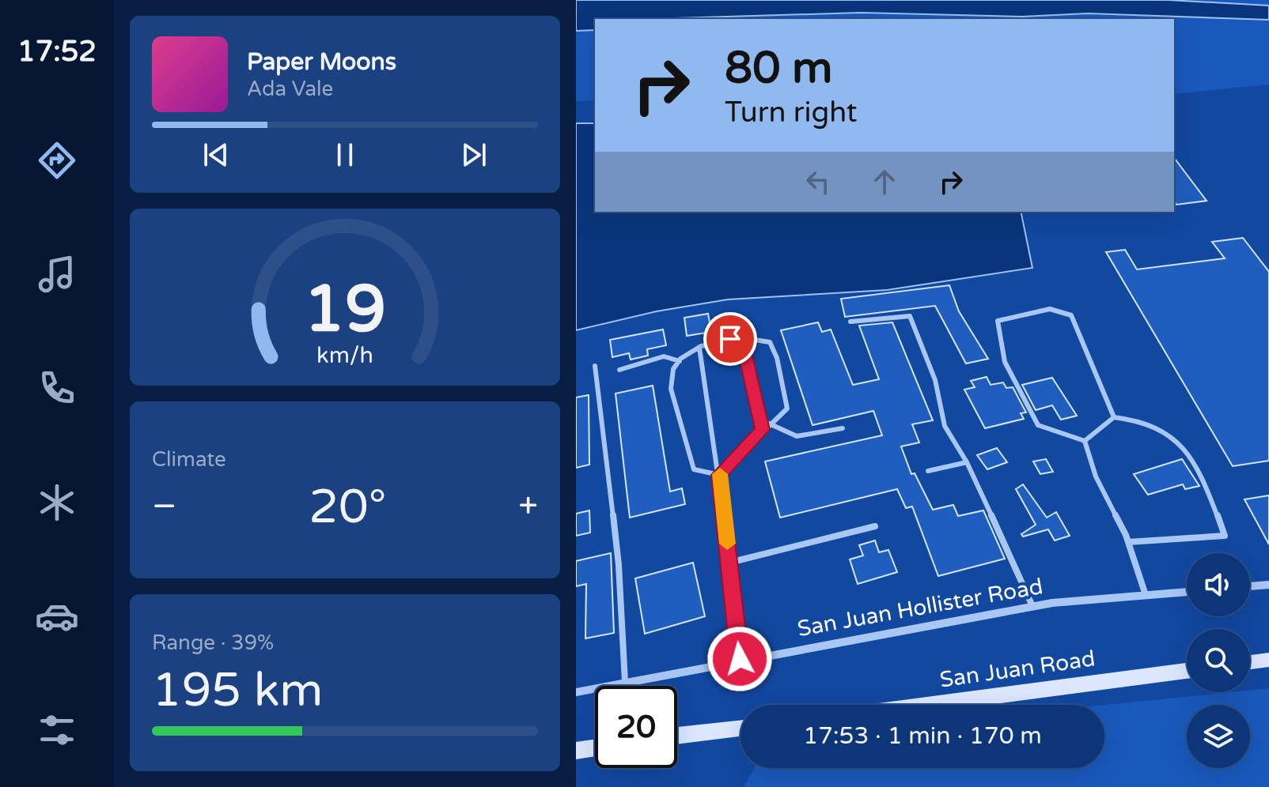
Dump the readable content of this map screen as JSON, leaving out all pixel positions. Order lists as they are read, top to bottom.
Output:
{
  "streets": {
    "main road": ["San Juan Road"],
    "street": ["San Juan Hollister Road"]
  },
  "page": {
    "tabs": "17:52",
    "turn": ["80 m", "Turn right"],
    "song": ["Paper Moons", "Ada Vale"],
    "tile": [
      "Climate",
      ["Range · 39%", "195 km"]
    ],
    "heat": ["−", "20°", "+"],
    "limit": "20",
    "trip": "17:53 · 1 min · 170 m",
    "gauge": ["19", "km/h"]
  }
}
